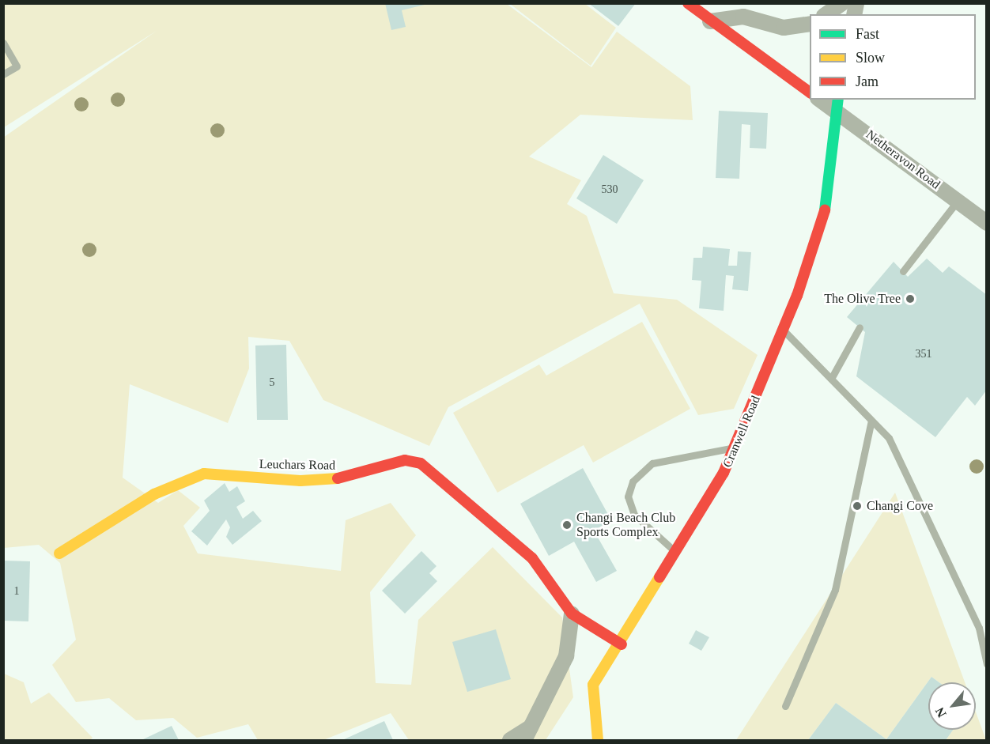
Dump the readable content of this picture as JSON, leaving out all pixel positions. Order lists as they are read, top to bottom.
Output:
{
  "streets": {
    "street": ["Netheravon Road", "Cranwell Road", "Leuchars Road"]
  },
  "crossings": [
    ["Netheravon Road", "Cranwell Road"],
    ["Cranwell Road", "Leuchars Road"]
  ],
  "places": ["The Olive Tree", "Changi Cove", "Changi Beach Club Sports Complex"],
  "house_numbers": [
    "530",
    "351",
    "5",
    "1"
  ],
  "legend": ["Fast", "Slow", "Jam"],
  "north": "bottom left"
}
